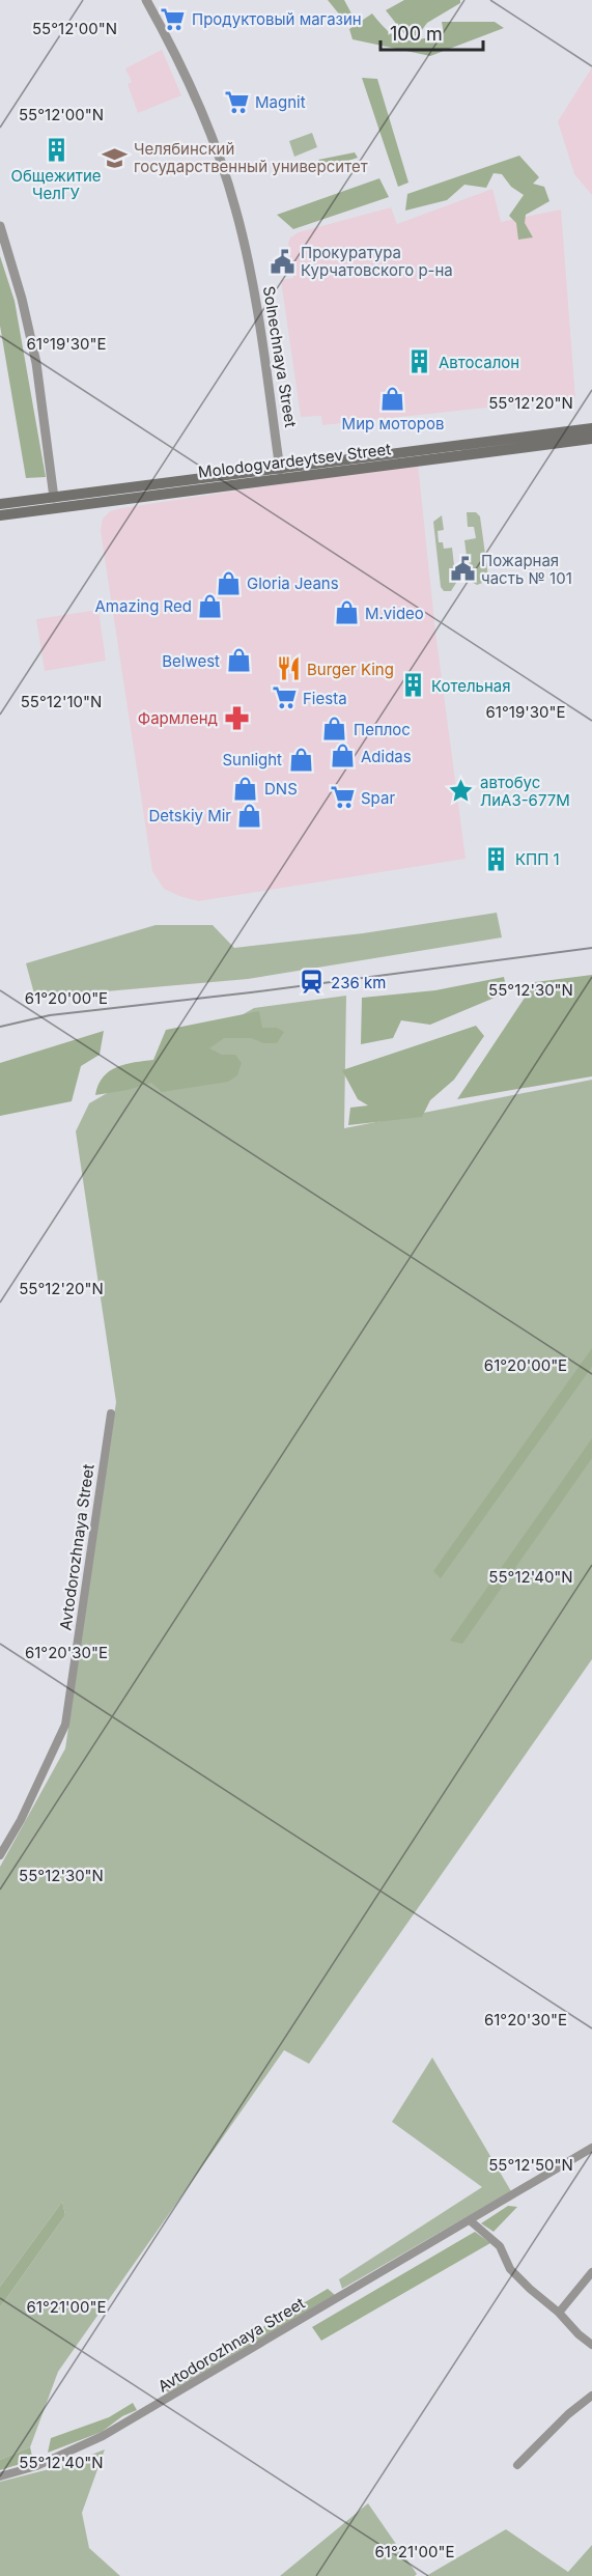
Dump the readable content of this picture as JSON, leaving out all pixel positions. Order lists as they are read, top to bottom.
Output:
{
  "streets": {
    "main road": ["Molodogvardeytsev Street"],
    "street": ["Solnechnaya Street", "Avtodorozhnaya Street"]
  },
  "crossings": [
    ["Solnechnaya Street", "Molodogvardeytsev Street"]
  ],
  "places": {
    "supermarket": [
      "Продуктовый магазин",
      "Magnit",
      "Fiesta",
      "Spar"
    ],
    "building": [
      "Общежитие ЧелГУ",
      "Автосалон",
      "Котельная",
      "КПП 1"
    ],
    "school or university": ["Челябинский государственный университет"],
    "public building": ["Прокуратура Курчатовского р-на", "Пожарная часть № 101"],
    "shop": [
      "Мир моторов",
      "Gloria Jeans",
      "Amazing Red",
      "M.video",
      "Belwest",
      "Пеплос",
      "Adidas",
      "Sunlight",
      "DNS",
      "Detskiy Mir"
    ],
    "restaurant": ["Burger King"],
    "pharmacy": ["Фармленд"],
    "place": ["автобус ЛиАЗ-677М"],
    "station": ["236 km"]
  },
  "scale_bar": "100 m",
  "coordinates": [
    "55°12'00\"N",
    "61°19'30\"E",
    "55°12'20\"N",
    "55°12'10\"N",
    "55°12'30\"N",
    "61°20'00\"E",
    "55°12'40\"N",
    "61°20'30\"E",
    "55°12'50\"N",
    "61°21'00\"E"
  ]
}
